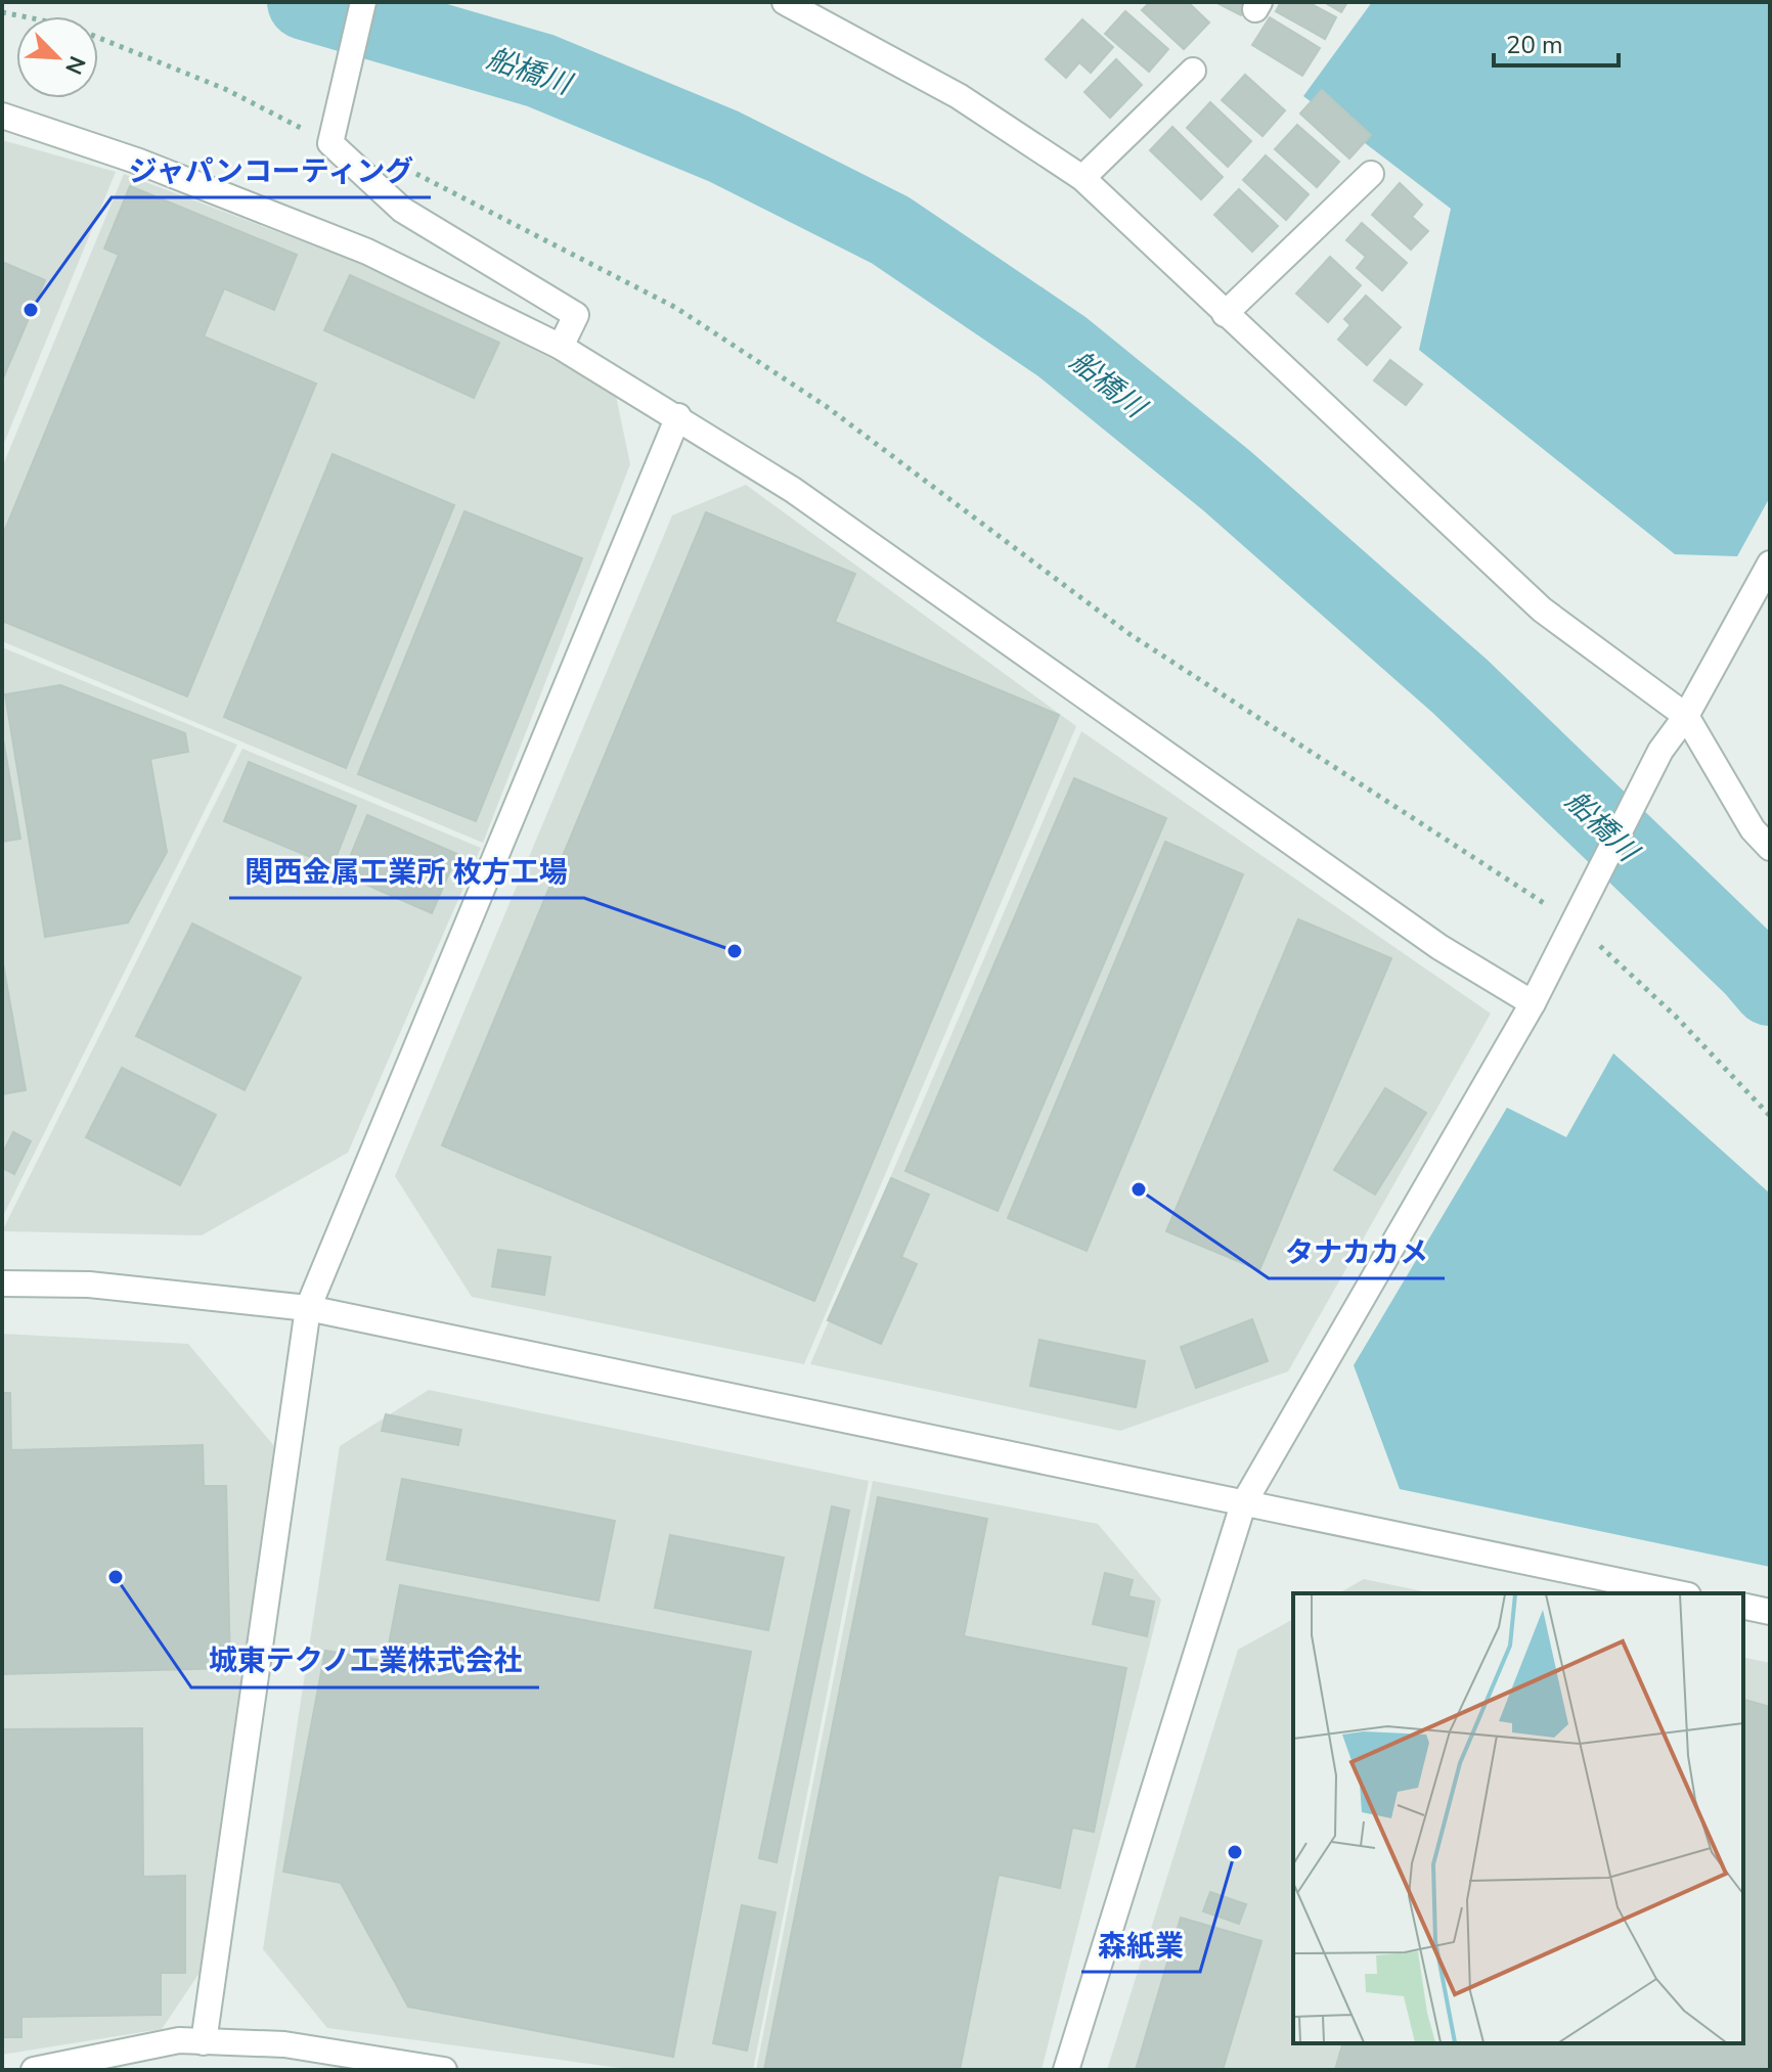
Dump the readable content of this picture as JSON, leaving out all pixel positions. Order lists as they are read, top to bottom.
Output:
{
  "water": ["船橋川"],
  "places": [
    "ジャパンコーティング",
    "関西金属工業所 枚方工場",
    "タナカカメ",
    "城東テクノ工業株式会社",
    "森紙業"
  ],
  "scale_bar": "20 m",
  "north": "bottom right"
}
